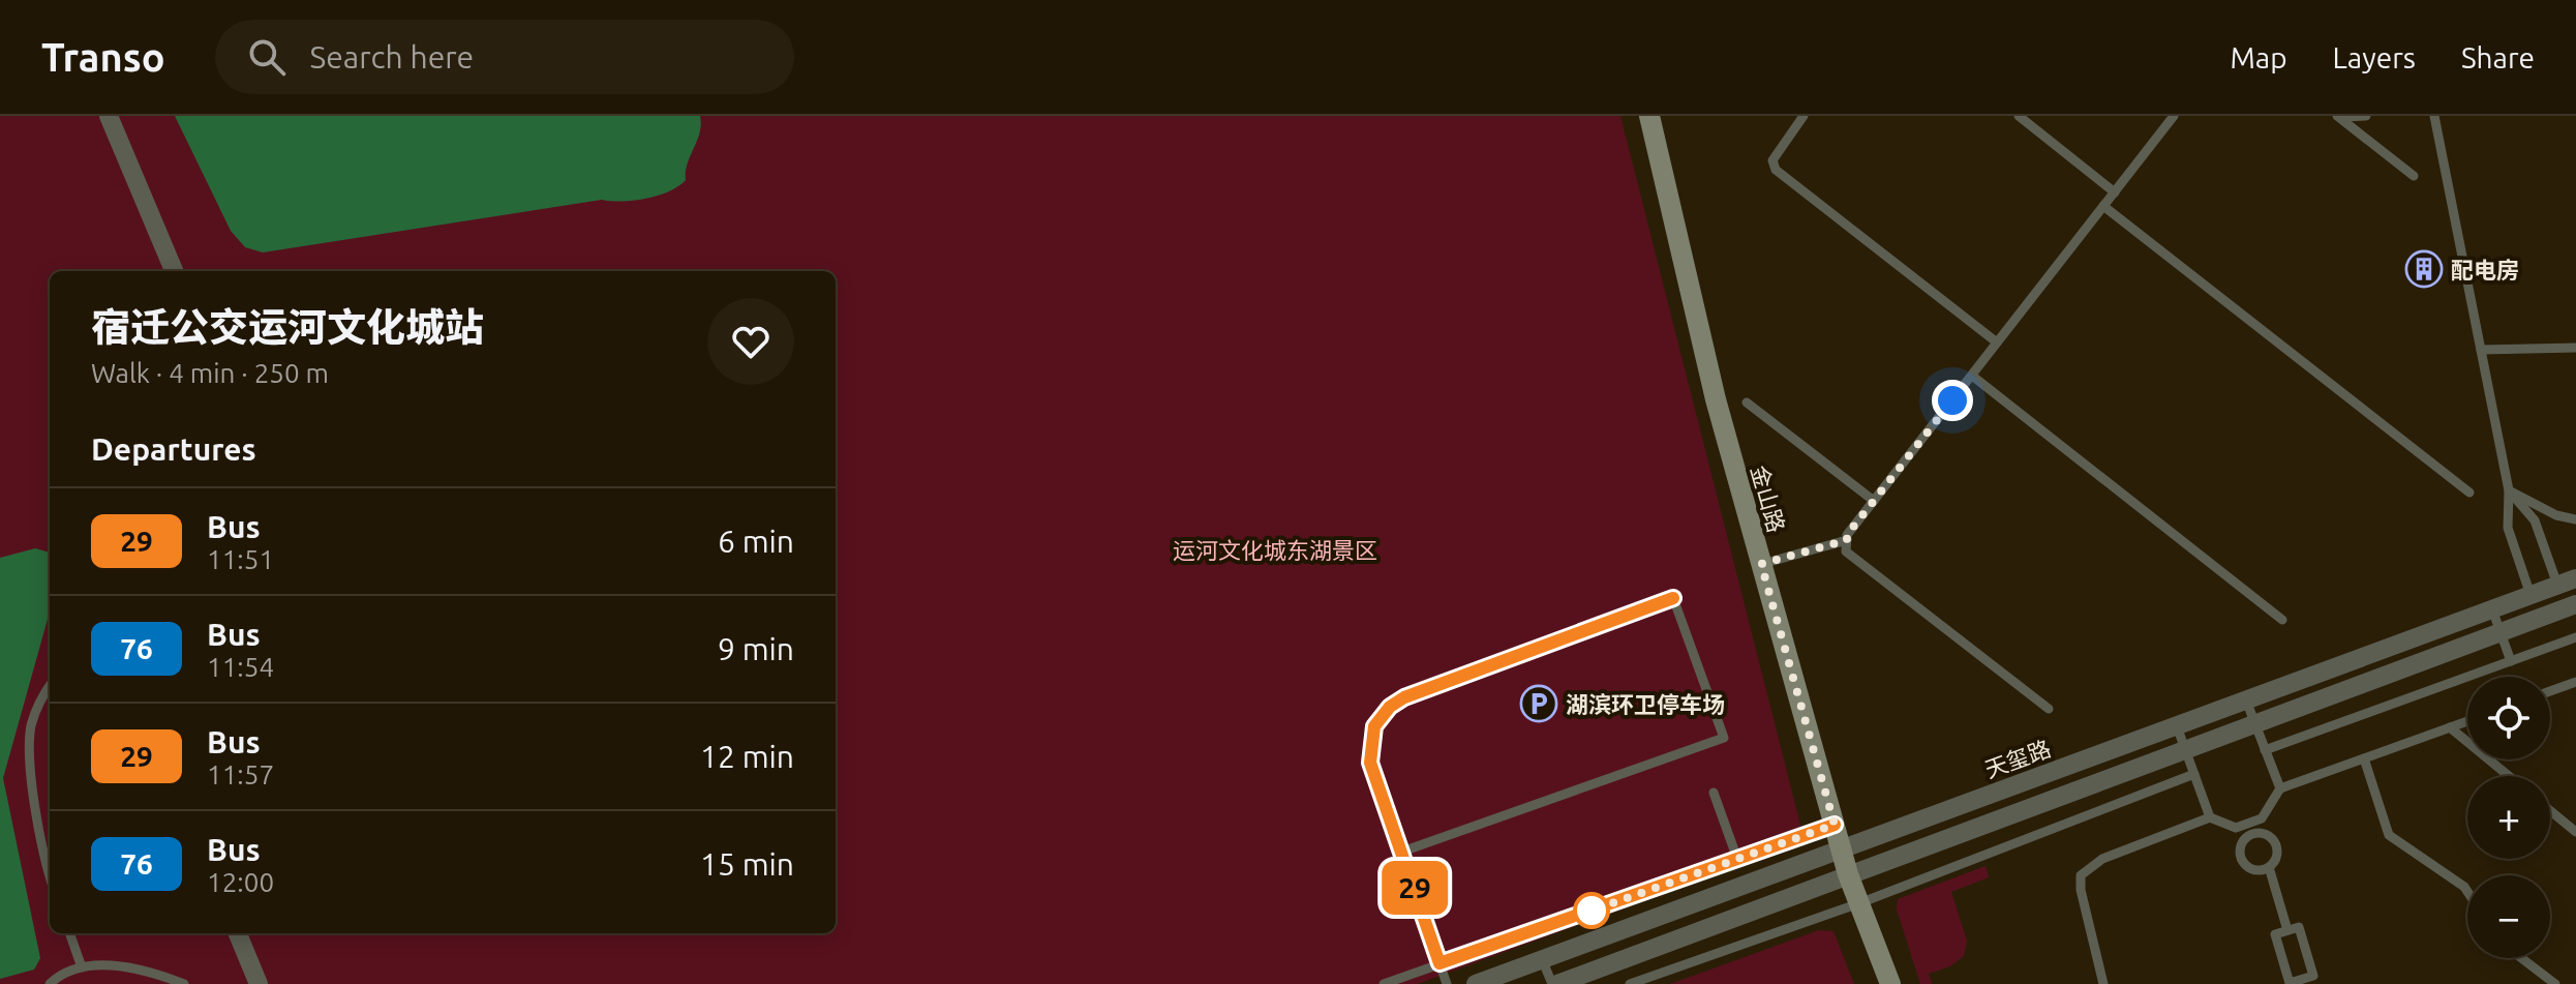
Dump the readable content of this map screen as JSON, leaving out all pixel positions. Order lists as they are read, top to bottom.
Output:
{
  "streets": {
    "street": ["金山路", "天玺路"]
  },
  "crossings": [
    ["金山路", "天玺路"]
  ],
  "parks": ["运河文化城东湖景区"],
  "places": {
    "building": ["配电房"],
    "parking": ["湖滨环卫停车场"]
  },
  "lines": ["bus line 29"],
  "page": {
    "header": "Transo",
    "search": "Search here",
    "nav": ["Map", "Layers", "Share"],
    "on_map": "29",
    "heading": [
      ["宿迁公交运河文化城站", "Walk · 4 min · 250 m"],
      "Departures"
    ],
    "list": [
      {
        "mark": "29",
        "name": "Bus",
        "note": "11:51",
        "value": "6 min"
      },
      {
        "mark": "76",
        "name": "Bus",
        "note": "11:54",
        "value": "9 min"
      },
      {
        "mark": "29",
        "name": "Bus",
        "note": "11:57",
        "value": "12 min"
      },
      {
        "mark": "76",
        "name": "Bus",
        "note": "12:00",
        "value": "15 min"
      }
    ],
    "map_buttons": ["+", "−"]
  }
}
